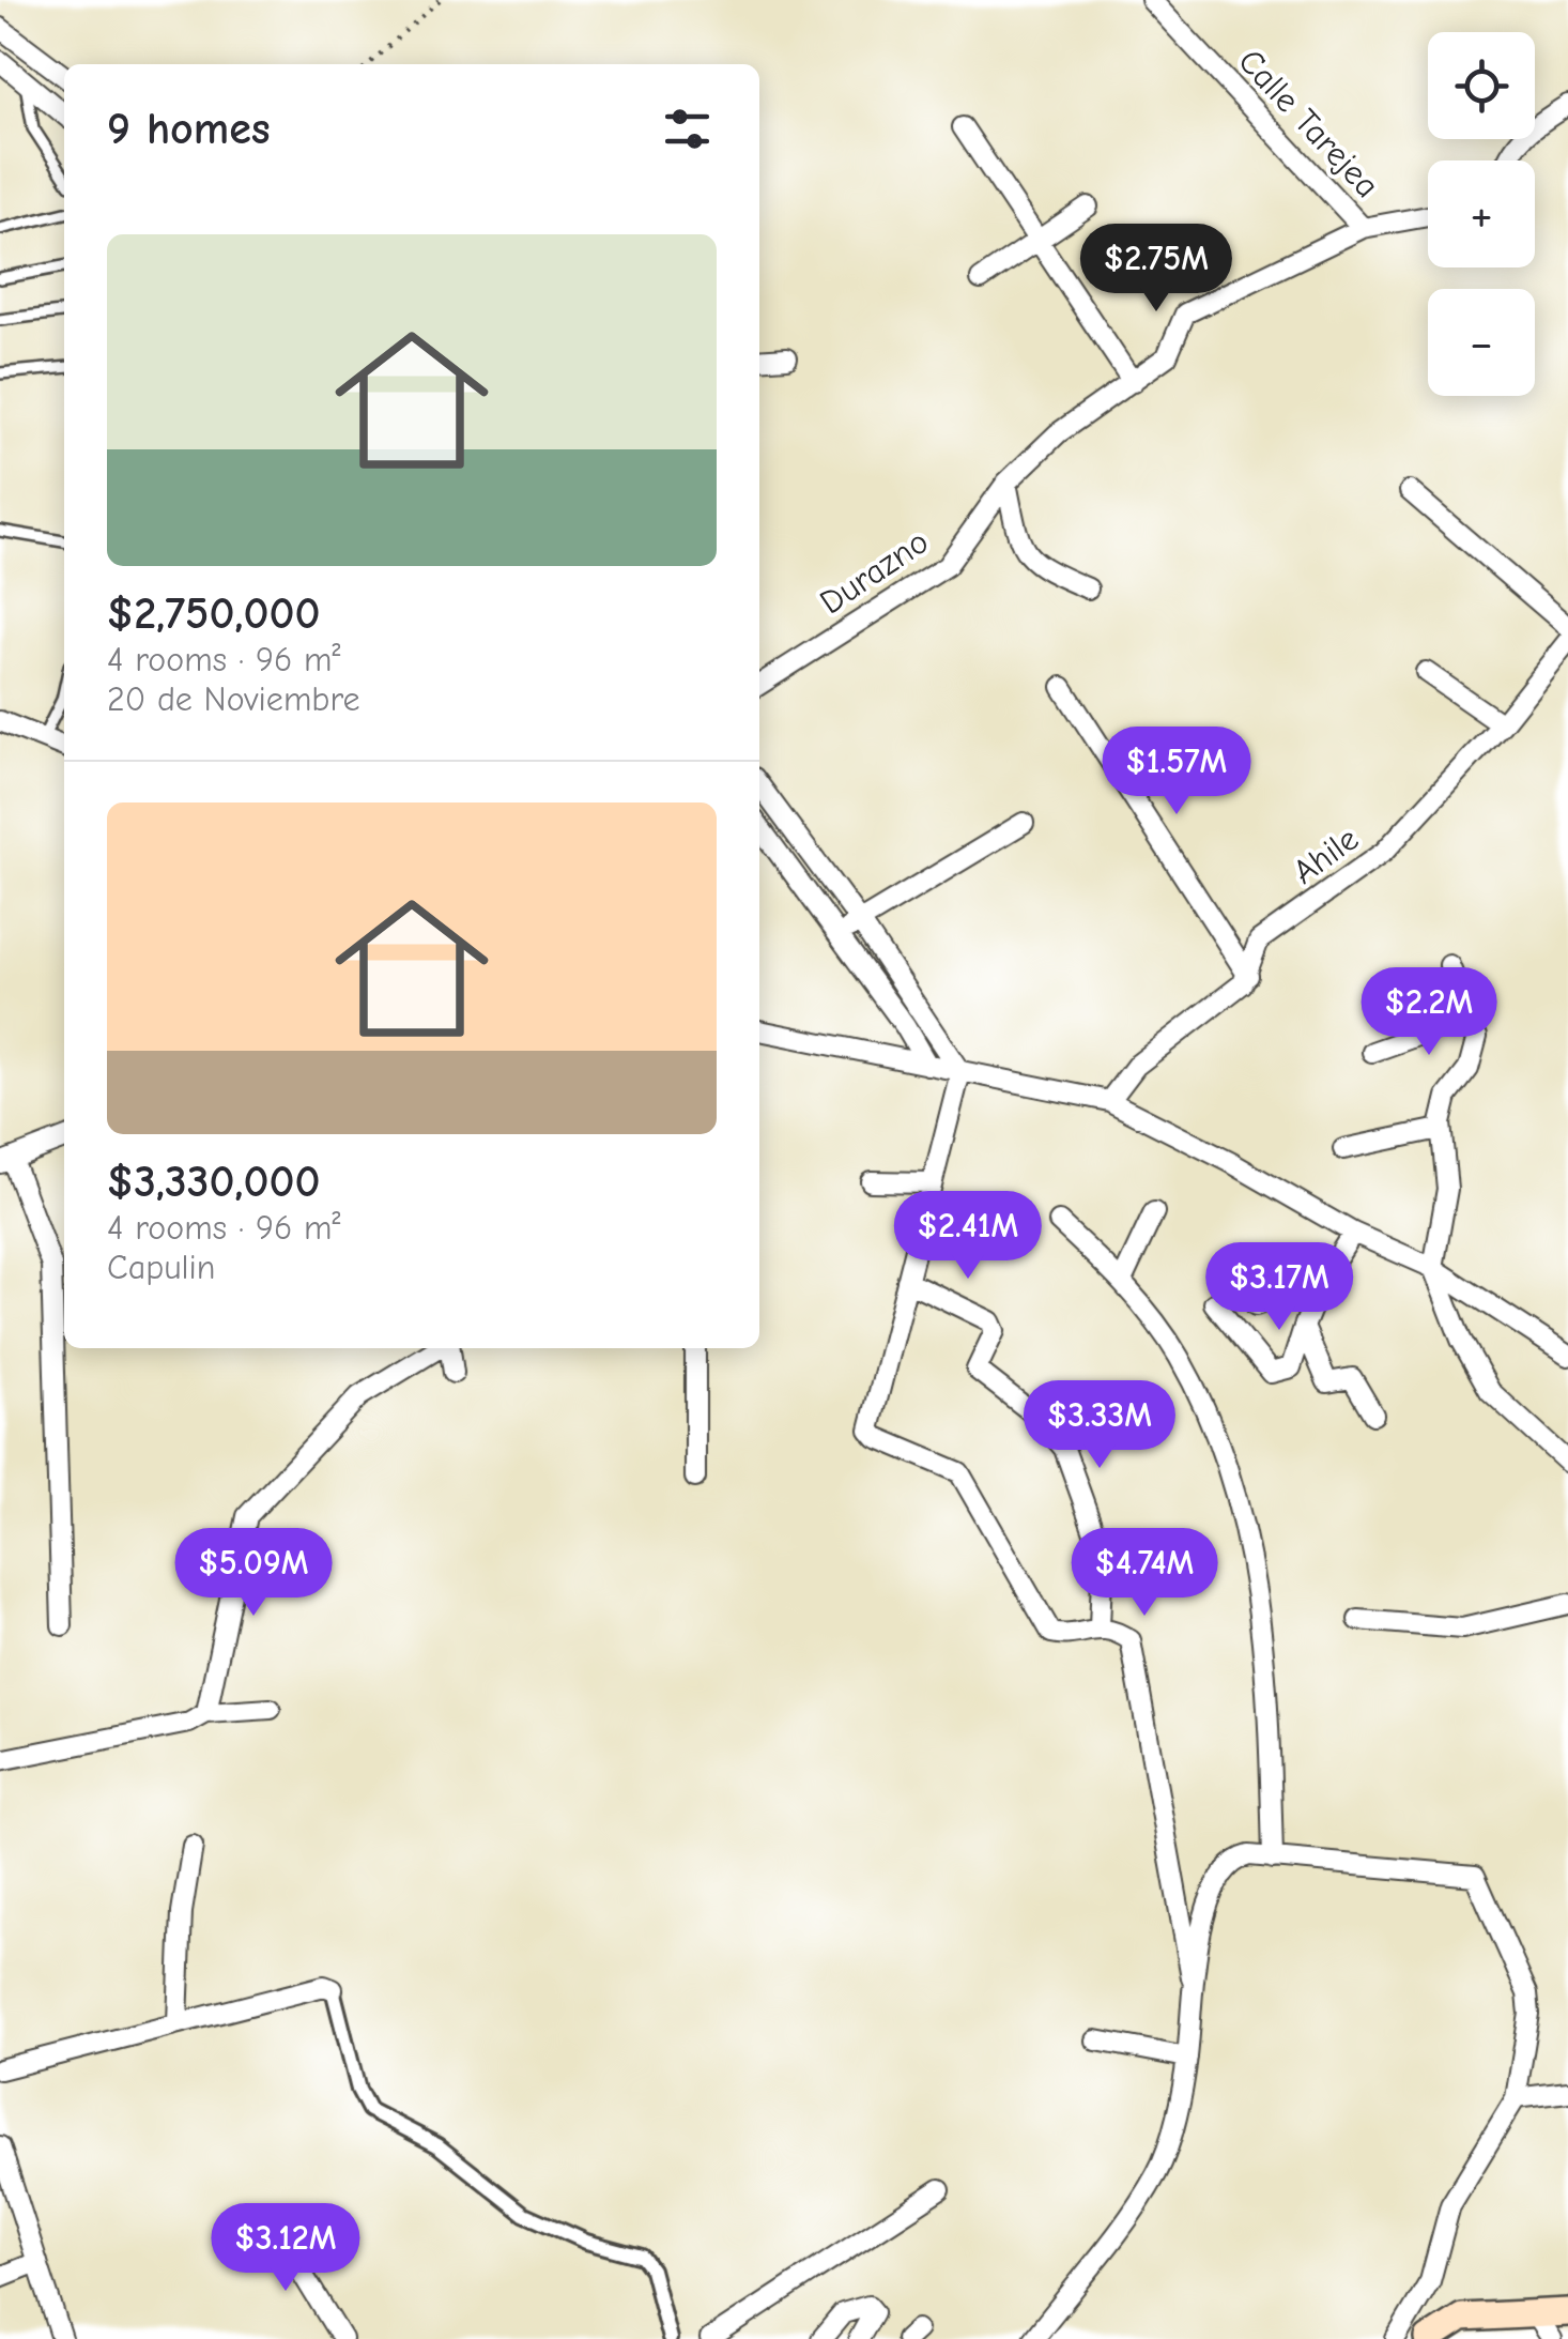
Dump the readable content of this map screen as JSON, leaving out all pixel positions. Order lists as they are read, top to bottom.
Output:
{
  "streets": {
    "street": ["Calle Tarejea", "Durazno", "Ahile"]
  },
  "crossings": [
    ["Calle Tarejea", "Durazno"]
  ],
  "page": {
    "map_buttons": ["+", "−"],
    "heading": "9 homes",
    "list": [
      {
        "name": "$2,750,000",
        "note": "4 rooms · 96 m² · 20 de Noviembre"
      },
      {
        "name": "$3,330,000",
        "note": "4 rooms · 96 m² · Capulin"
      }
    ],
    "price": [
      "$2.75M",
      "$1.57M",
      "$2.2M",
      "$2.41M",
      "$3.17M",
      "$3.33M",
      "$5.09M",
      "$4.74M",
      "$3.12M"
    ]
  }
}
